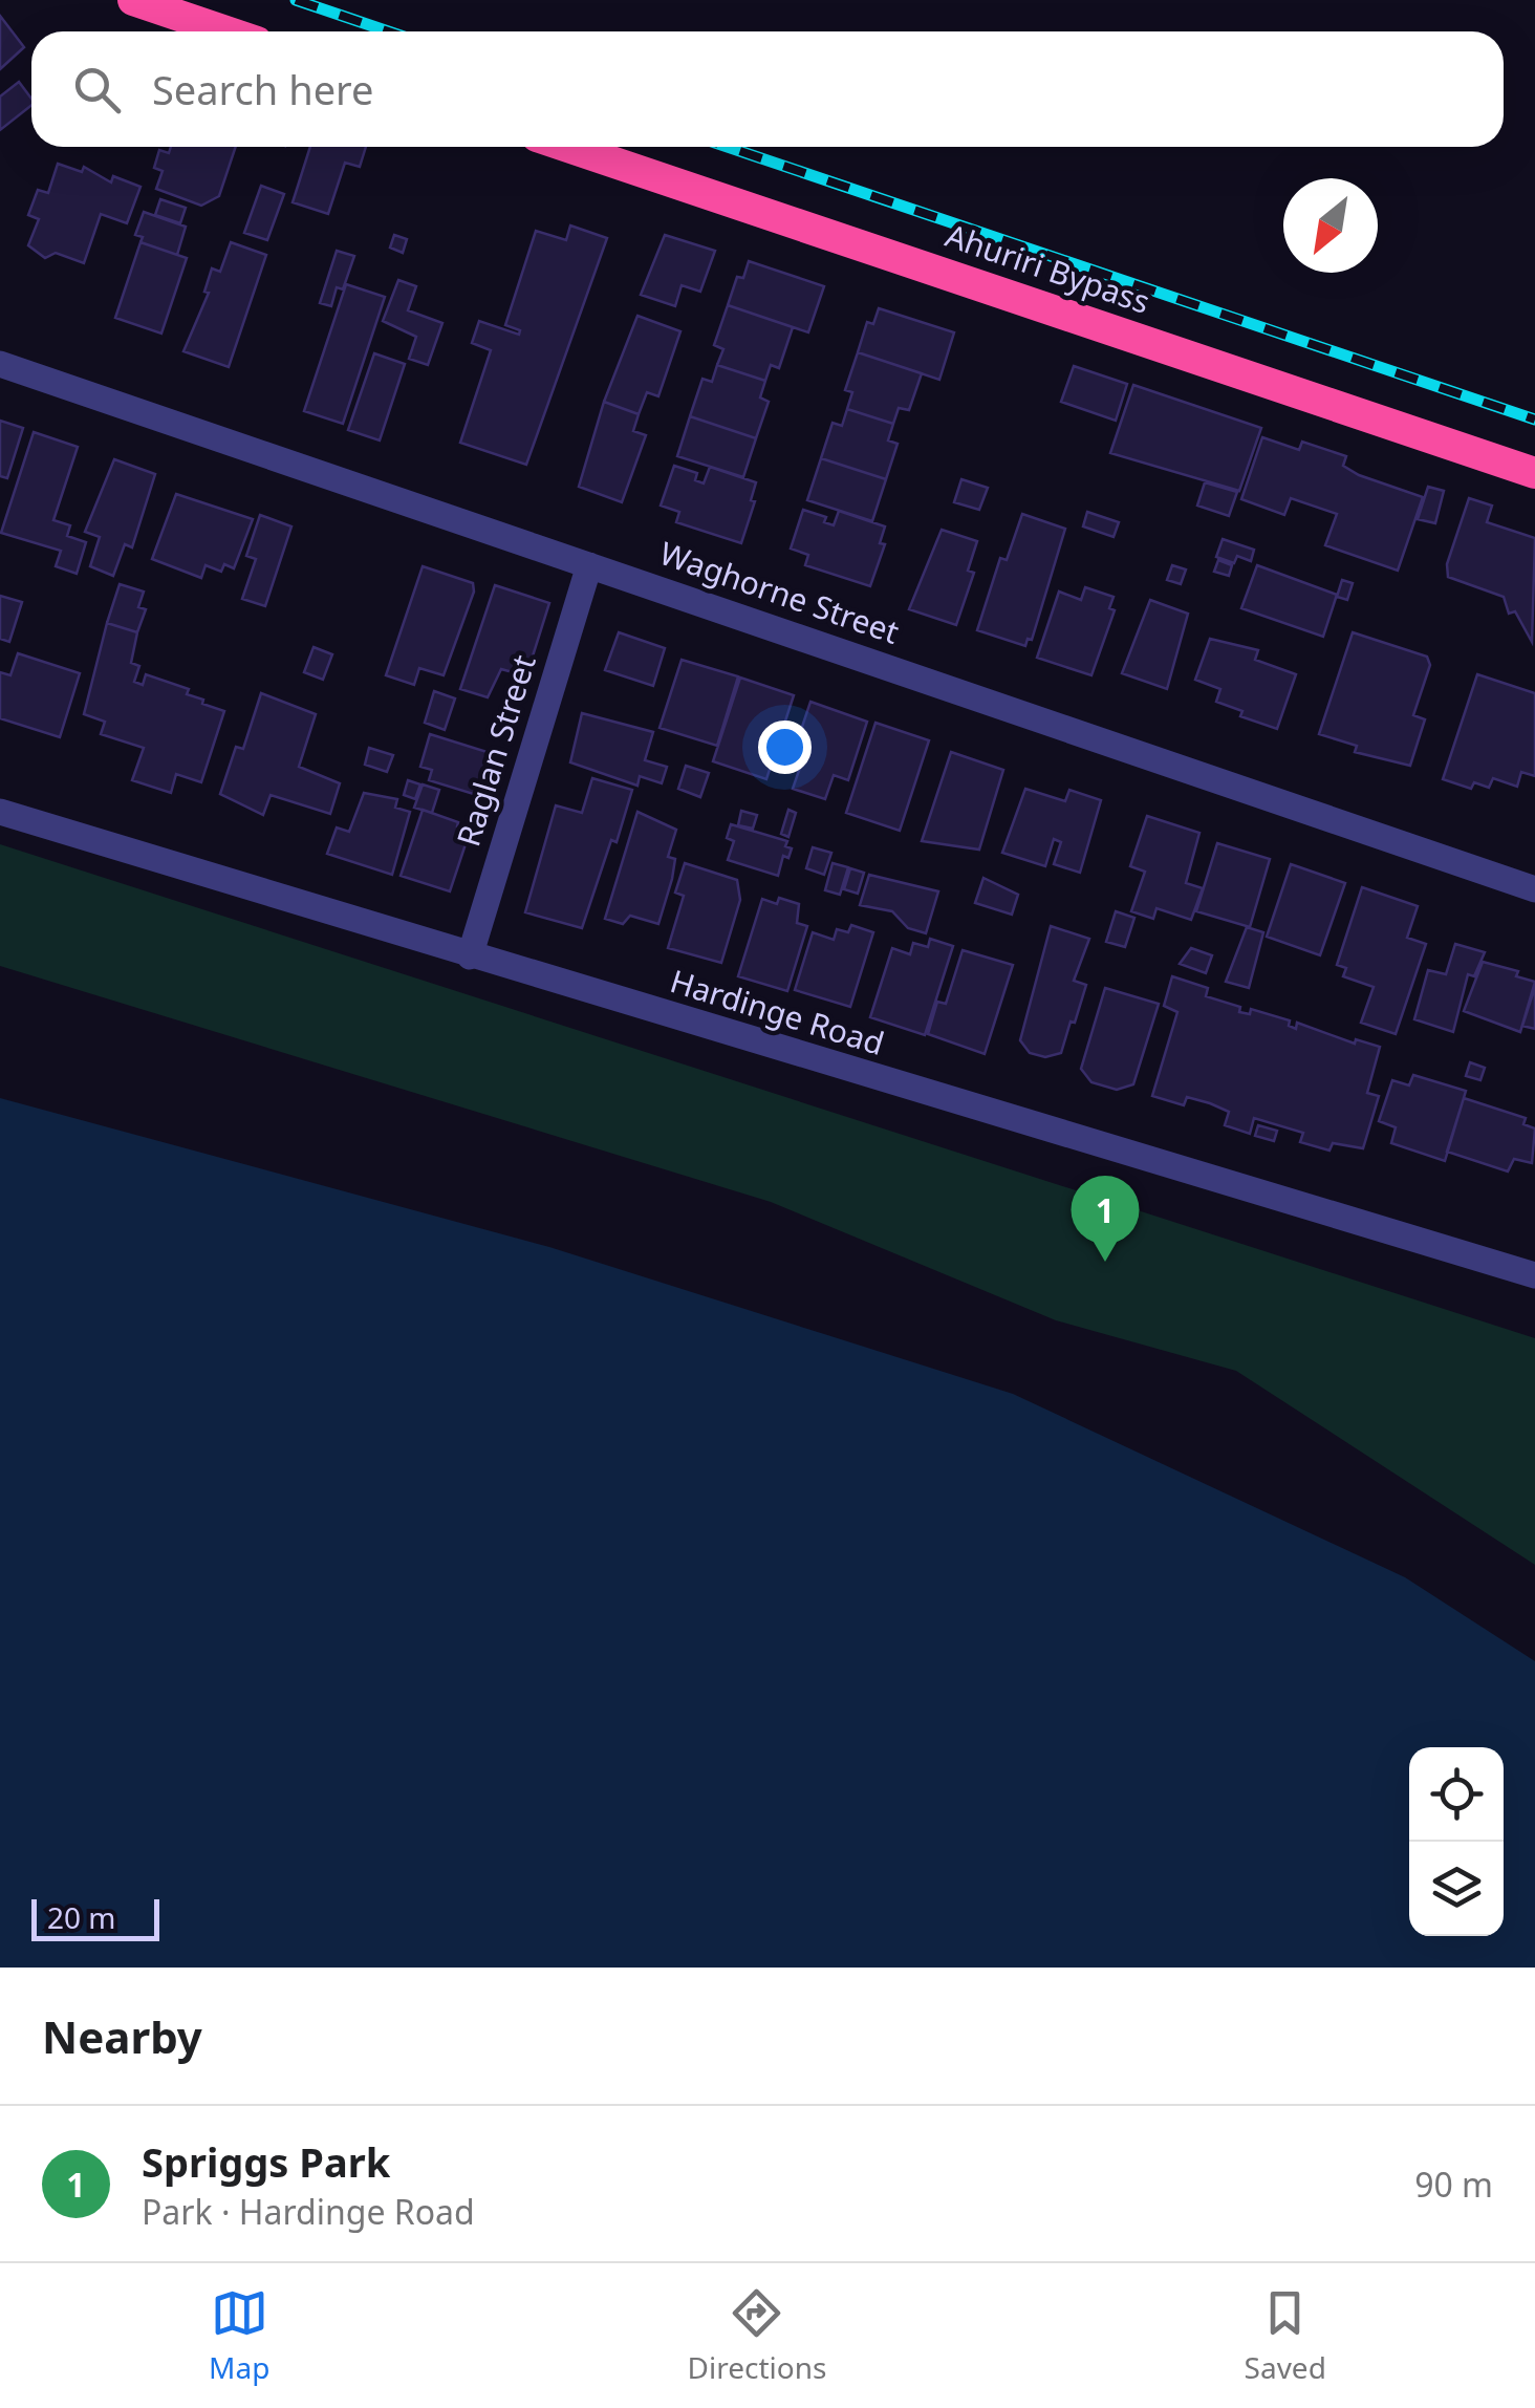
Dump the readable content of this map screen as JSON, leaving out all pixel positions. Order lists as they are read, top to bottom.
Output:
{
  "streets": {
    "highway": ["Ahuriri Bypass"],
    "street": ["Waghorne Street", "Raglan Street", "Hardinge Road"]
  },
  "crossings": [
    ["Waghorne Street", "Raglan Street"],
    ["Raglan Street", "Hardinge Road"]
  ],
  "scale_bar": "20 m",
  "north": "bottom left",
  "page": {
    "search": "Search here",
    "pins": "1",
    "scale": "20 m",
    "heading": "Nearby",
    "list": [
      {
        "mark": "1",
        "name": "Spriggs Park",
        "note": "Park · Hardinge Road",
        "value": "90 m"
      }
    ],
    "nav": ["Map", "Directions", "Saved"]
  }
}
